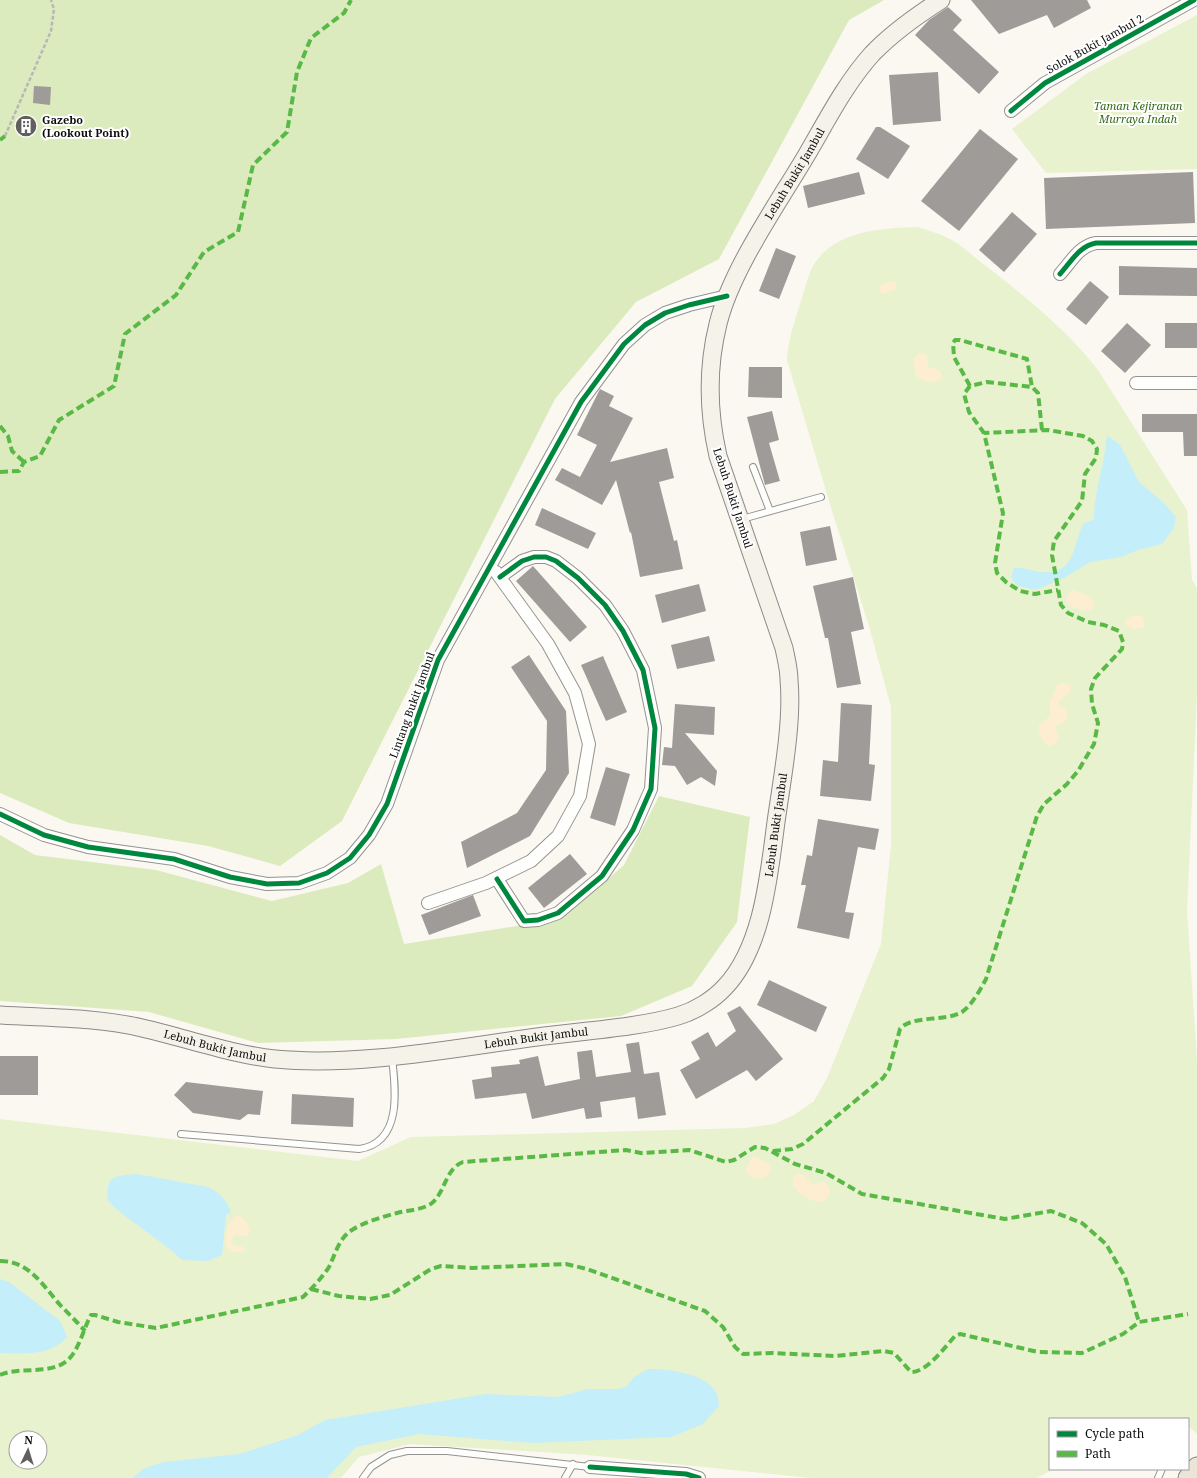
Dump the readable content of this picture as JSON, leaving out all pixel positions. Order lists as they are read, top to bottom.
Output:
{
  "streets": {
    "main road": ["Lebuh Bukit Jambul"],
    "street": ["Solok Bukit Jambul 2", "Lintang Bukit Jambul"]
  },
  "crossings": [
    ["Lebuh Bukit Jambul", "Lintang Bukit Jambul"]
  ],
  "parks": ["Taman Kejiranan Murraya Indah"],
  "places": {
    "building": ["Gazebo (Lookout Point)"]
  },
  "legend": ["Cycle path", "Path"],
  "north": "top"
}
